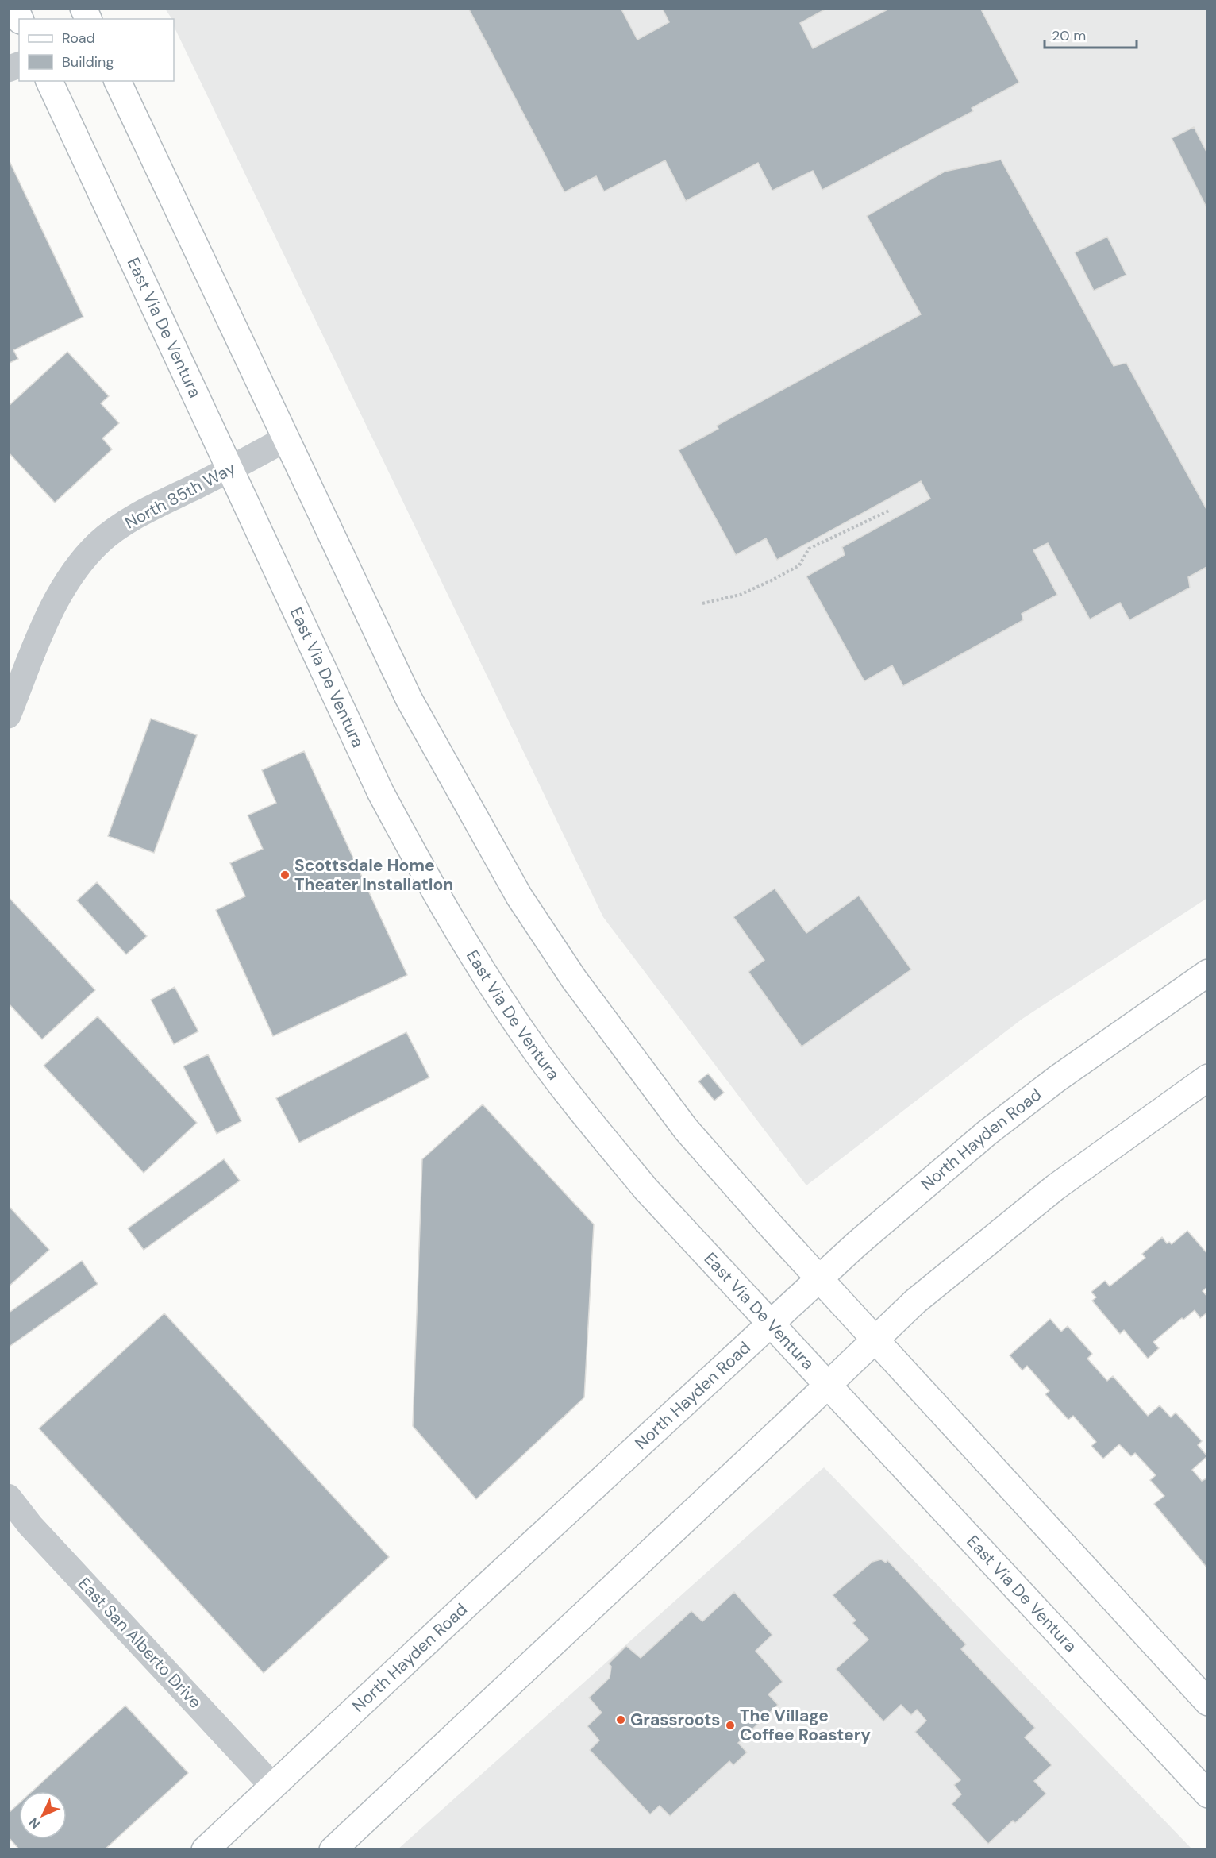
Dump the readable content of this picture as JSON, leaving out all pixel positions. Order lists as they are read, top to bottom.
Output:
{
  "streets": {
    "main road": ["East Via De Ventura", "North Hayden Road"],
    "street": ["North 85th Way", "East San Alberto Drive"]
  },
  "crossings": [
    ["East Via De Ventura", "North 85th Way"],
    ["East Via De Ventura", "North Hayden Road"],
    ["North Hayden Road", "East San Alberto Drive"]
  ],
  "places": ["Scottsdale Home Theater Installation", "Grassroots", "The Village Coffee Roastery"],
  "legend": ["Road", "Building"],
  "scale_bar": "20 m",
  "north": "bottom left"
}
